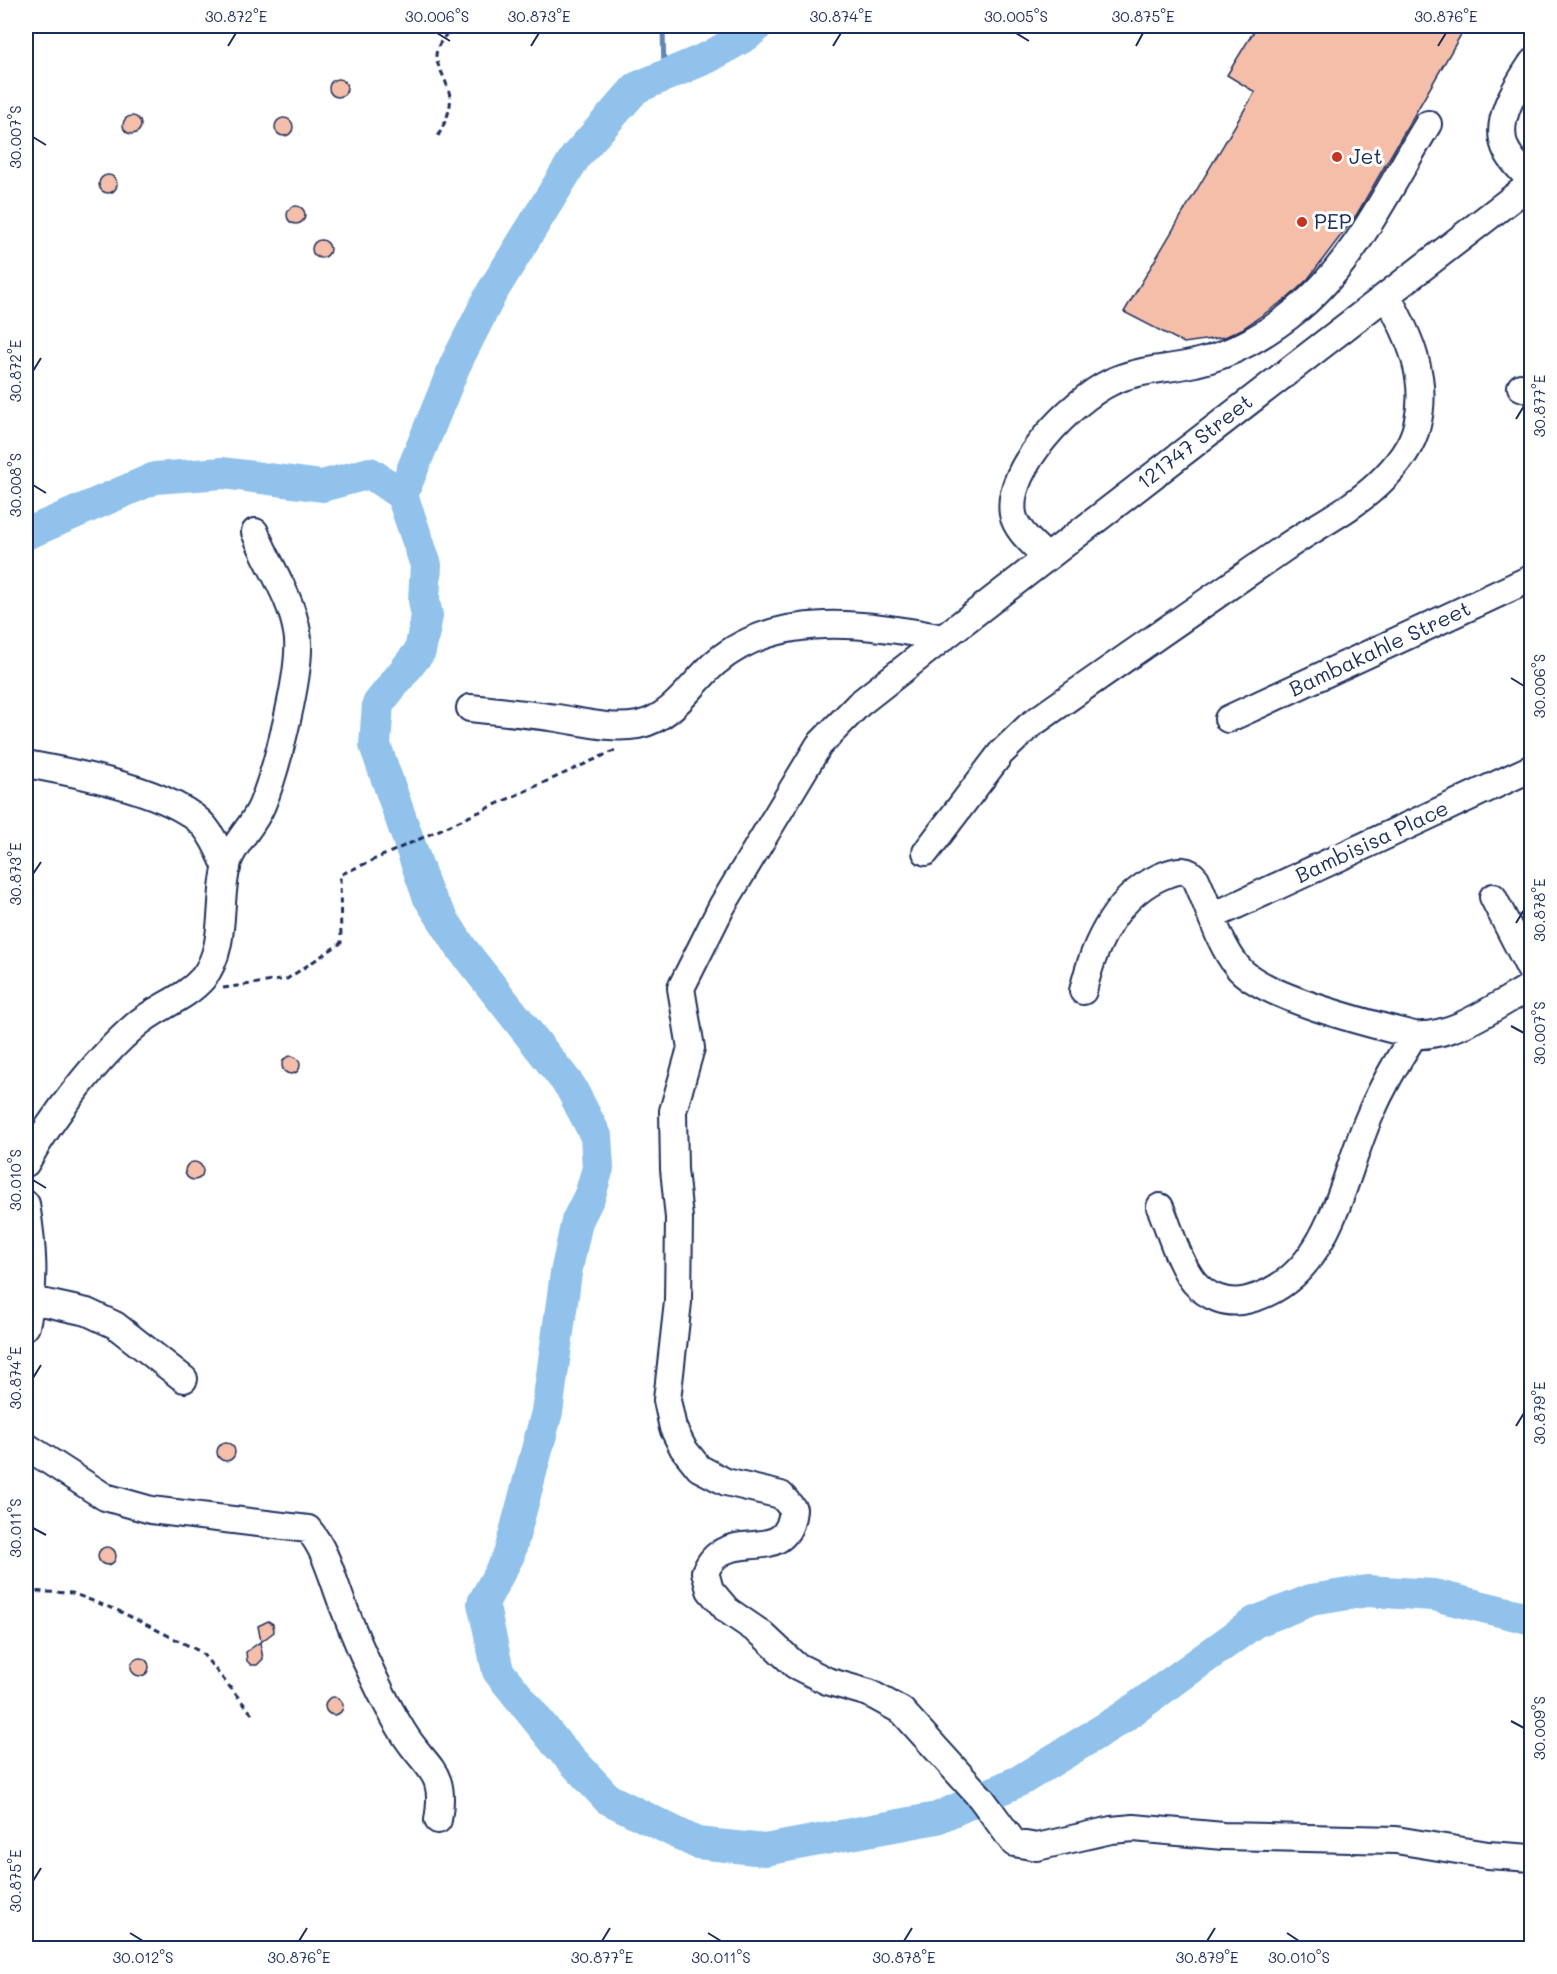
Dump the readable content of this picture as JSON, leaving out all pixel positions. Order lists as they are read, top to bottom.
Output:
{
  "streets": {
    "street": ["121747 Street", "Bambakahle Street", "Bambisisa Place"]
  },
  "places": ["Jet", "PEP"],
  "coordinates": [
    "30.872°E",
    "30.006°S",
    "30.873°E",
    "30.874°E",
    "30.005°S",
    "30.875°E",
    "30.876°E",
    "30.007°S",
    "30.877°E",
    "30.008°S",
    "30.878°E",
    "30.010°S",
    "30.879°E",
    "30.011°S",
    "30.009°S",
    "30.012°S"
  ]
}
